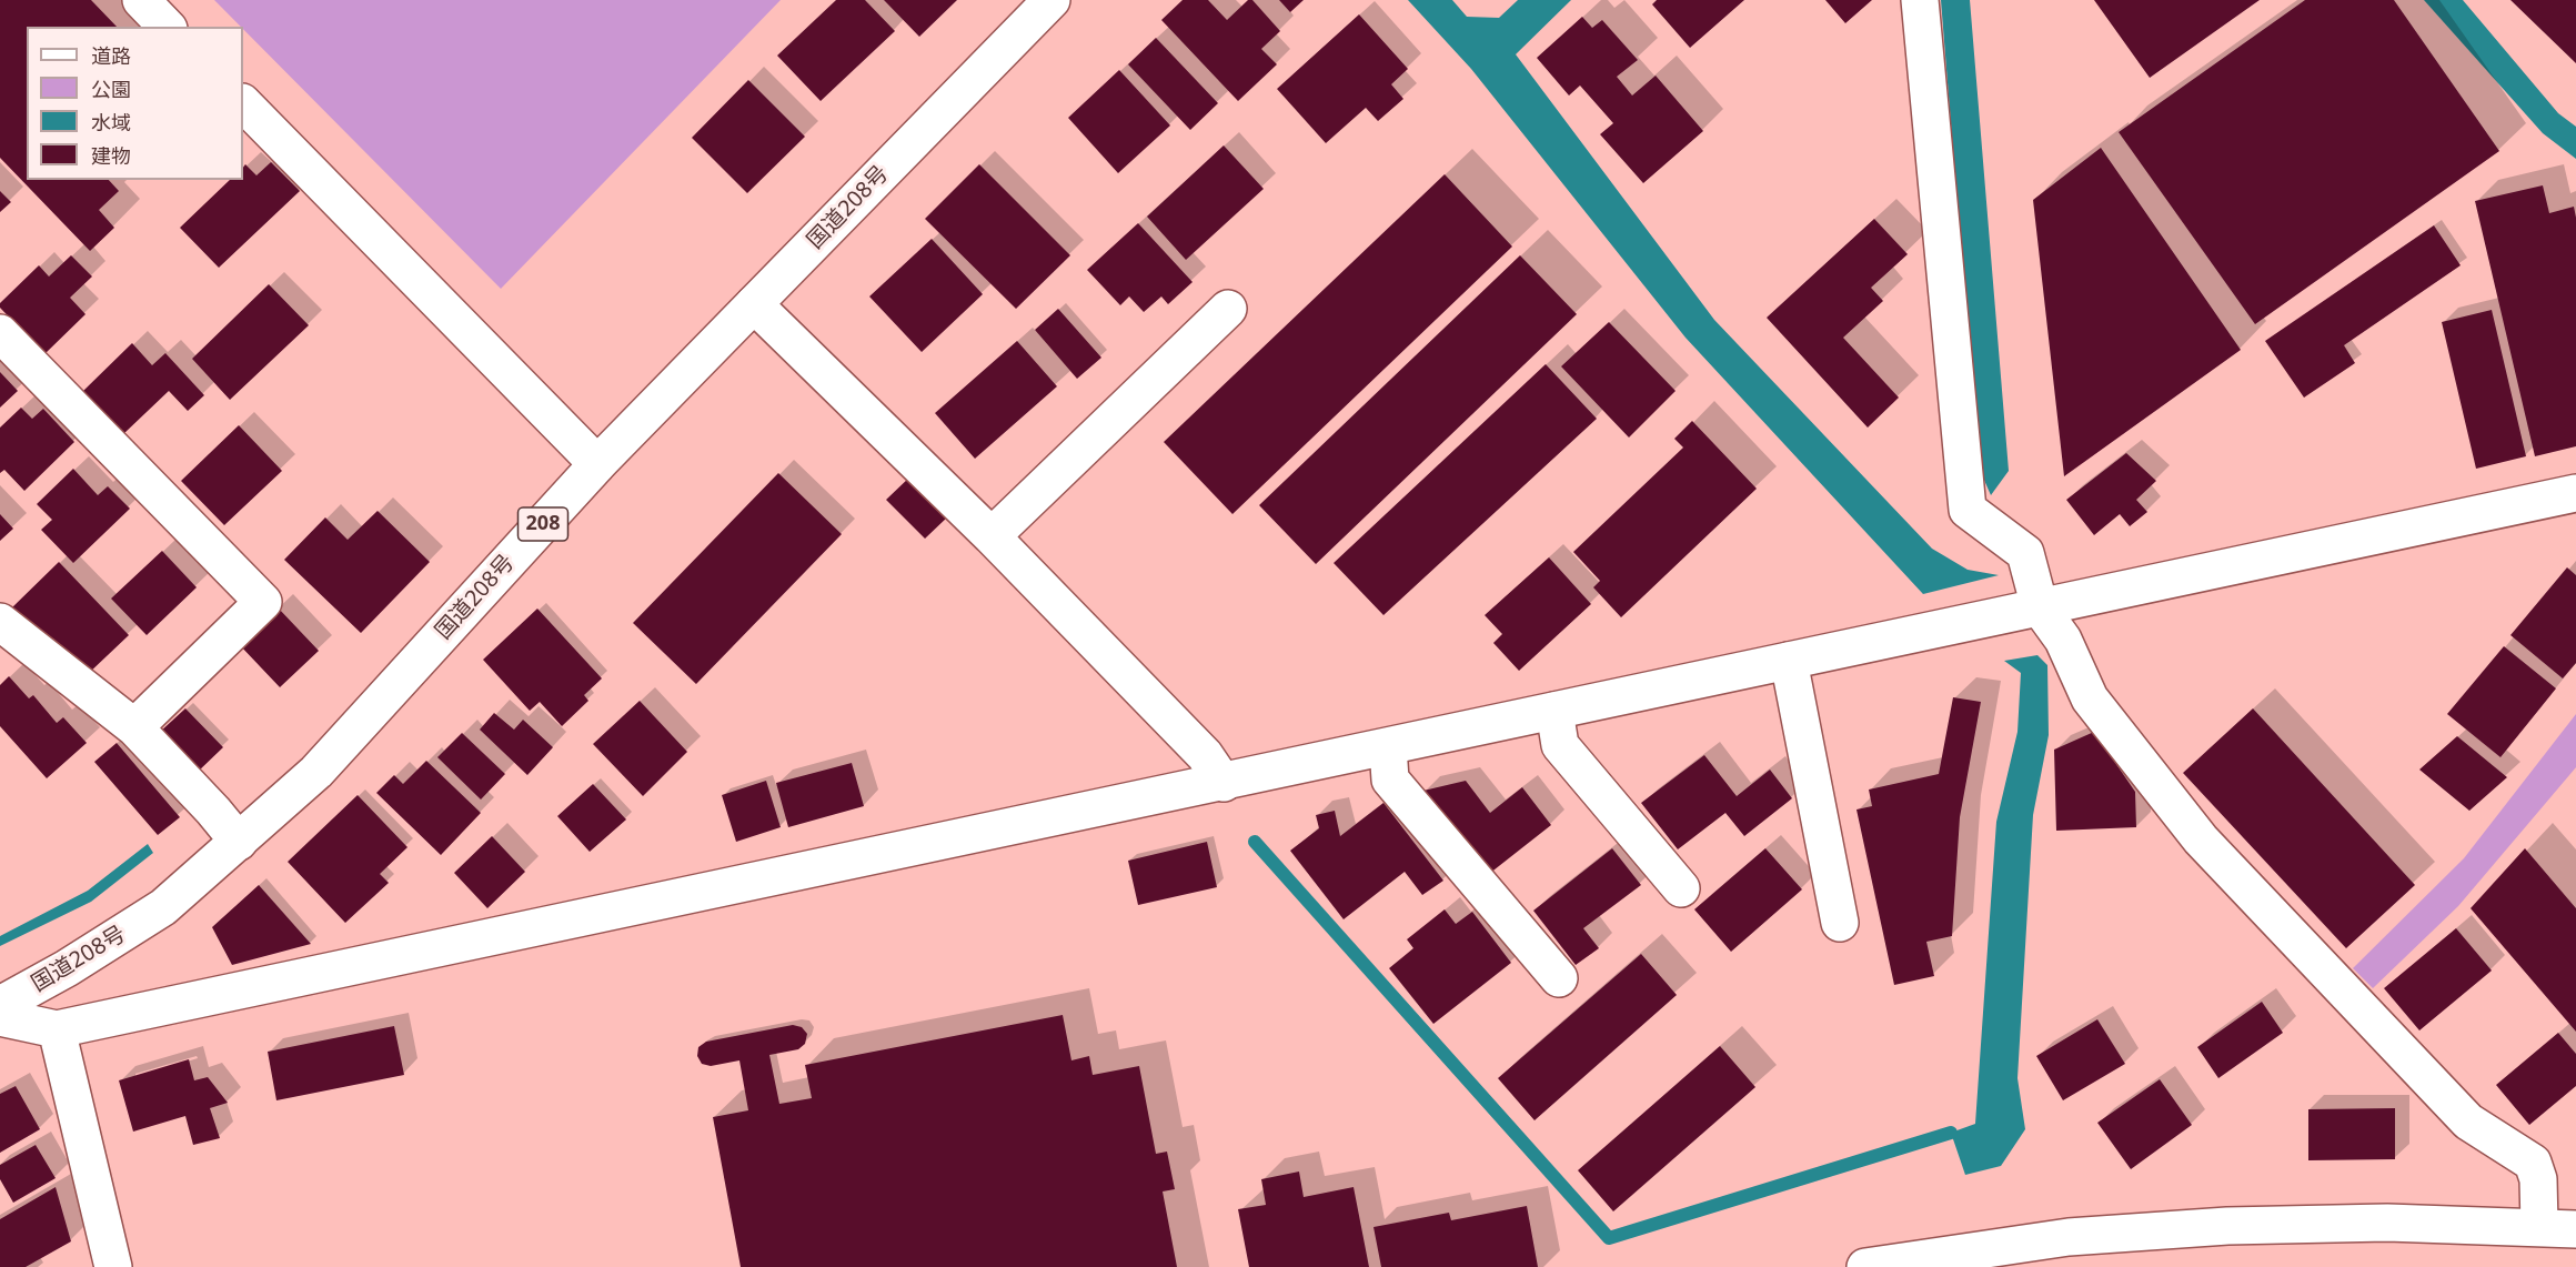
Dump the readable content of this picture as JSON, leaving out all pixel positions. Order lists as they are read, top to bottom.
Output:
{
  "streets": {
    "main road": ["国道208号", "208"]
  },
  "legend": [
    "道路",
    "公園",
    "水域",
    "建物"
  ]
}
